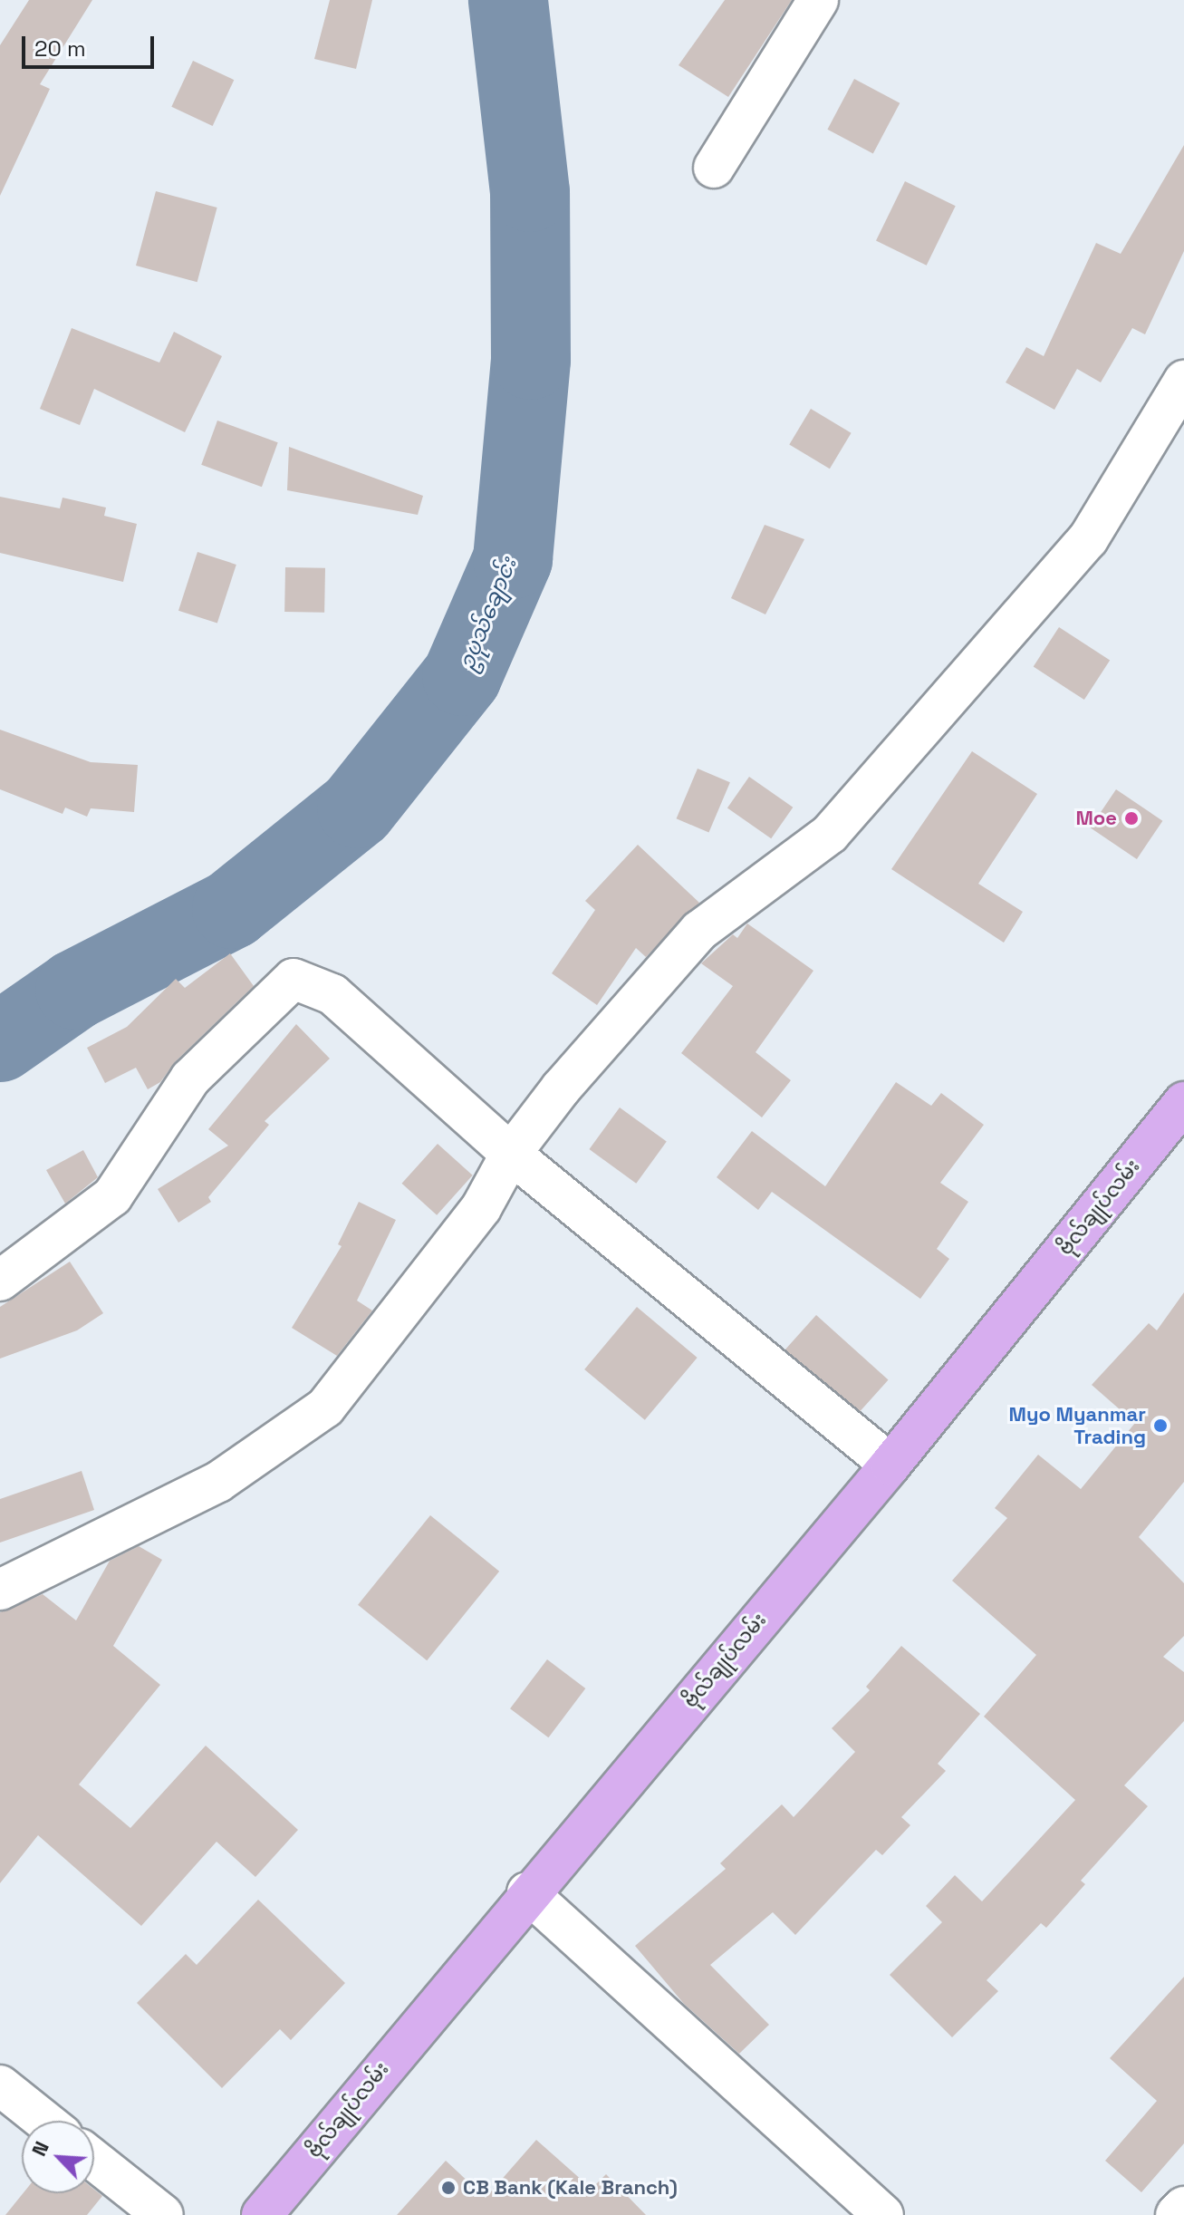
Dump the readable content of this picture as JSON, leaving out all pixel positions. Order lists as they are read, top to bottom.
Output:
{
  "streets": {
    "highway": ["ဗိုလ်ချုပ်လမ်း"]
  },
  "water": ["ဥပုသ်ချောင်း"],
  "places": ["Moe", "Myo Myanmar Trading", "CB Bank (Kale Branch)"],
  "scale_bar": "20 m",
  "north": "top left"
}
